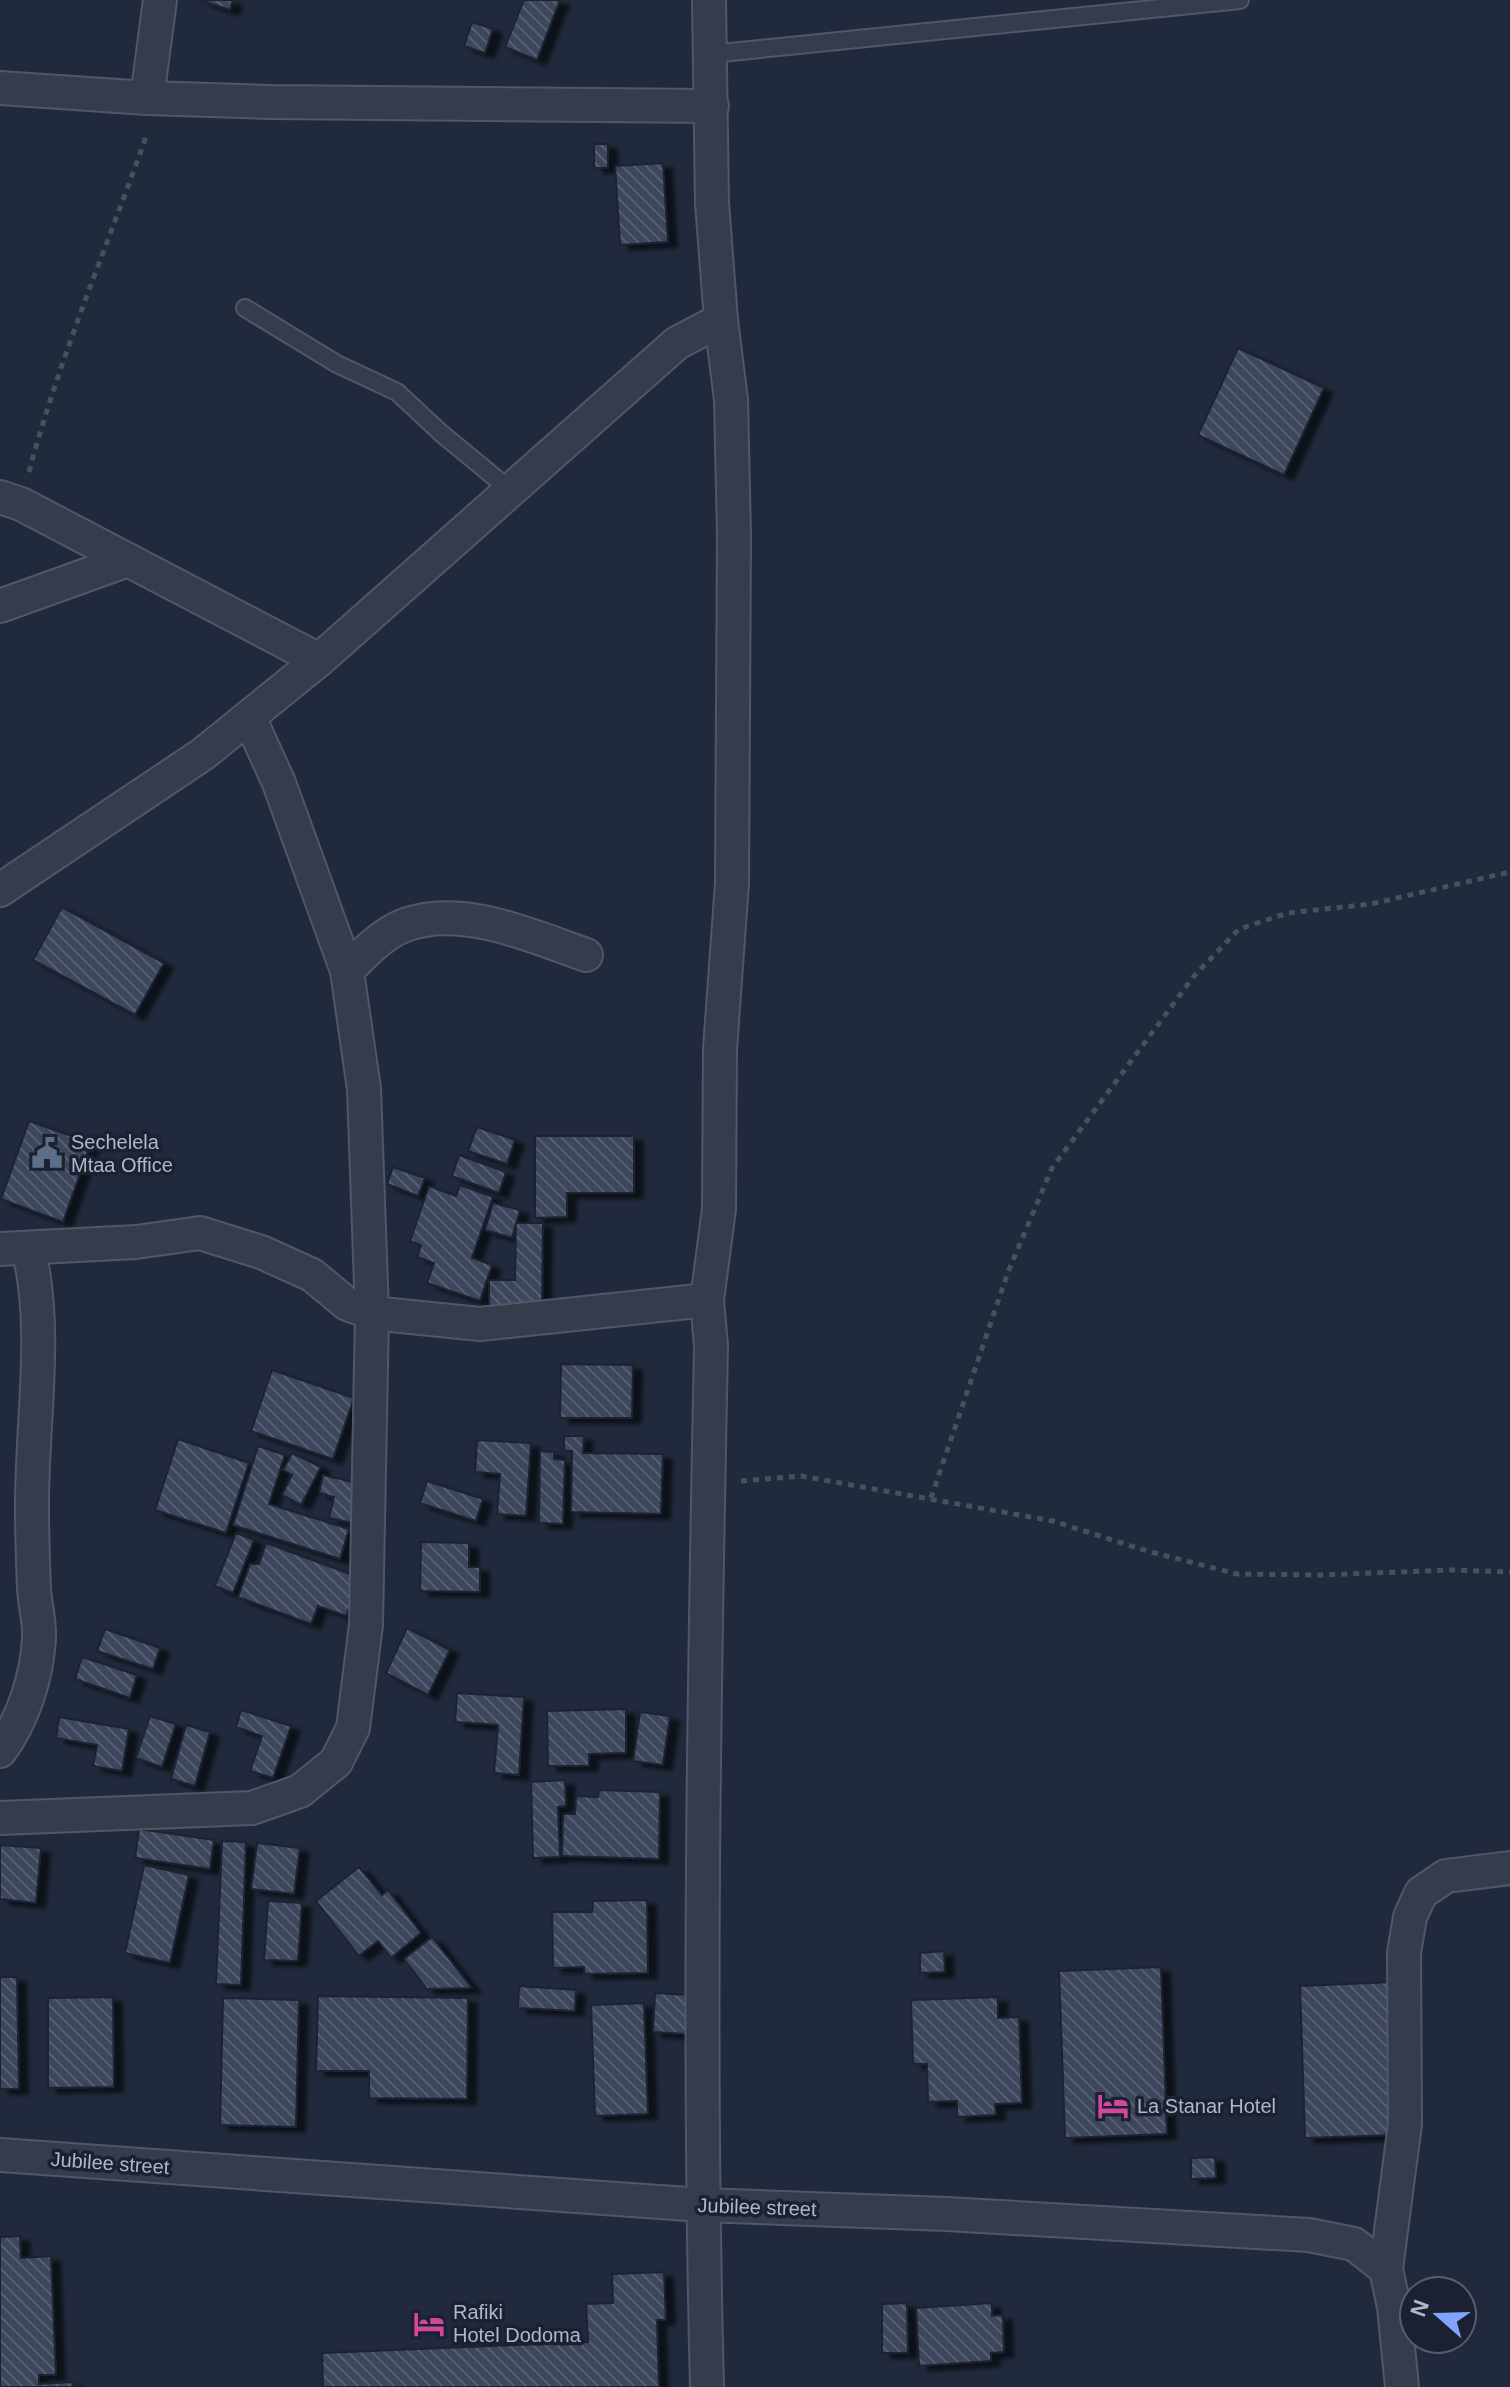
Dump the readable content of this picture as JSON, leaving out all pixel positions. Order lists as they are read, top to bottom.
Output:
{
  "streets": {
    "street": ["Jubilee street"]
  },
  "places": {
    "public building": ["Sechelela Mtaa Office"],
    "hotel": ["La Stanar Hotel", "Rafiki Hotel Dodoma"]
  },
  "north": "left"
}
